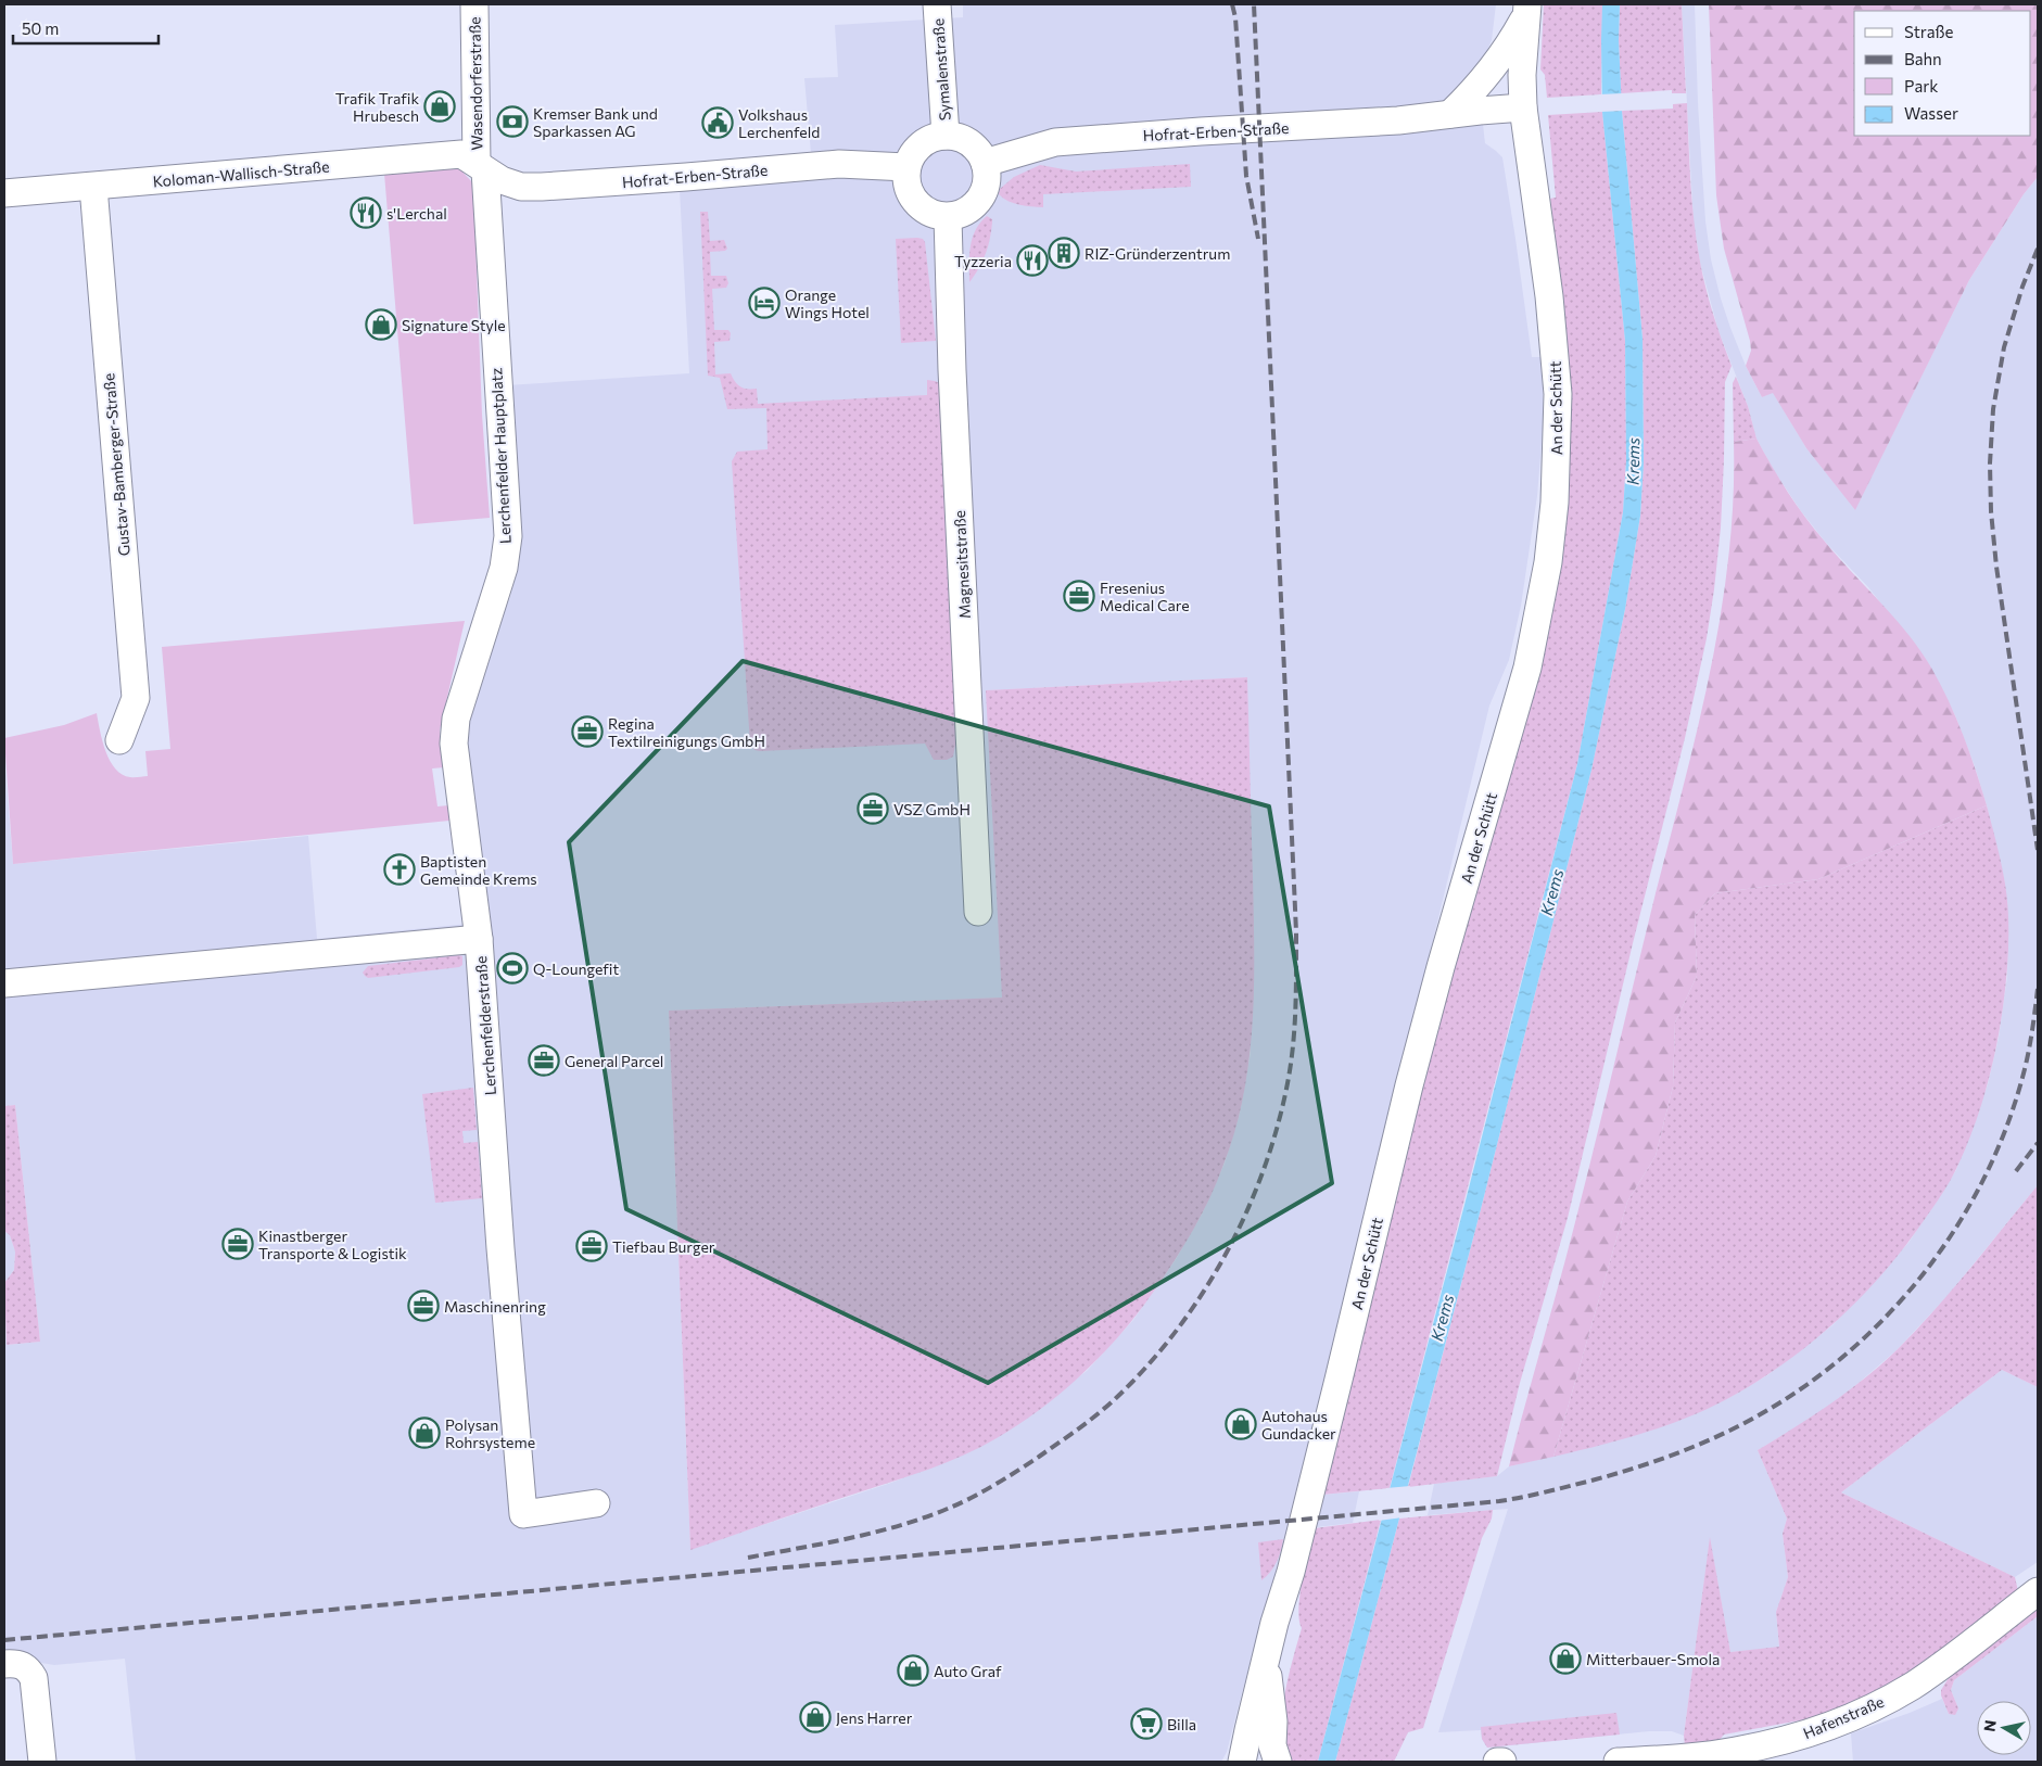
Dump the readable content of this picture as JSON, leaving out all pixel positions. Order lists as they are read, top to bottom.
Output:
{
  "streets": {
    "street": [
      "Symalenstraße",
      "Wasendorferstraße",
      "Hofrat-Erben-Straße",
      "Koloman-Wallisch-Straße",
      "An der Schütt",
      "Lerchenfelder Hauptplatz",
      "Gustav-Bamberger-Straße",
      "Magnesitstraße",
      "Lerchenfelderstraße",
      "Hafenstraße"
    ]
  },
  "crossings": [
    ["Symalenstraße", "Hofrat-Erben-Straße"],
    ["Symalenstraße", "Magnesitstraße"],
    ["Wasendorferstraße", "Hofrat-Erben-Straße"],
    ["Wasendorferstraße", "Koloman-Wallisch-Straße"],
    ["Wasendorferstraße", "Lerchenfelder Hauptplatz"],
    ["Hofrat-Erben-Straße", "Koloman-Wallisch-Straße"],
    ["Hofrat-Erben-Straße", "An der Schütt"],
    ["Hofrat-Erben-Straße", "Lerchenfelder Hauptplatz"],
    ["Hofrat-Erben-Straße", "Magnesitstraße"],
    ["Koloman-Wallisch-Straße", "Lerchenfelder Hauptplatz"],
    ["Koloman-Wallisch-Straße", "Gustav-Bamberger-Straße"],
    ["Lerchenfelder Hauptplatz", "Lerchenfelderstraße"]
  ],
  "water": ["Krems"],
  "places": {
    "shop": [
      "Trafik Trafik Hrubesch",
      "Signature Style",
      "Autohaus Gundacker",
      "Polysan Rohrsysteme",
      "Mitterbauer-Smola",
      "Auto Graf",
      "Jens Harrer"
    ],
    "bank": ["Kremser Bank und Sparkassen AG"],
    "public building": ["Volkshaus Lerchenfeld"],
    "restaurant": ["s'Lerchal", "Tyzzeria"],
    "building": ["RIZ-Gründerzentrum"],
    "hotel": ["Orange Wings Hotel"],
    "office": [
      "Fresenius Medical Care",
      "Regina Textilreinigungs GmbH",
      "VSZ GmbH",
      "General Parcel",
      "Kinastberger Transporte & Logistik",
      "Tiefbau Burger",
      "Maschinenring"
    ],
    "church": ["Baptisten Gemeinde Krems"],
    "sports": ["Q-Loungefit"],
    "supermarket": ["Billa"]
  },
  "legend": [
    "Straße",
    "Bahn",
    "Park",
    "Wasser"
  ],
  "scale_bar": "50 m",
  "north": "left"
}
